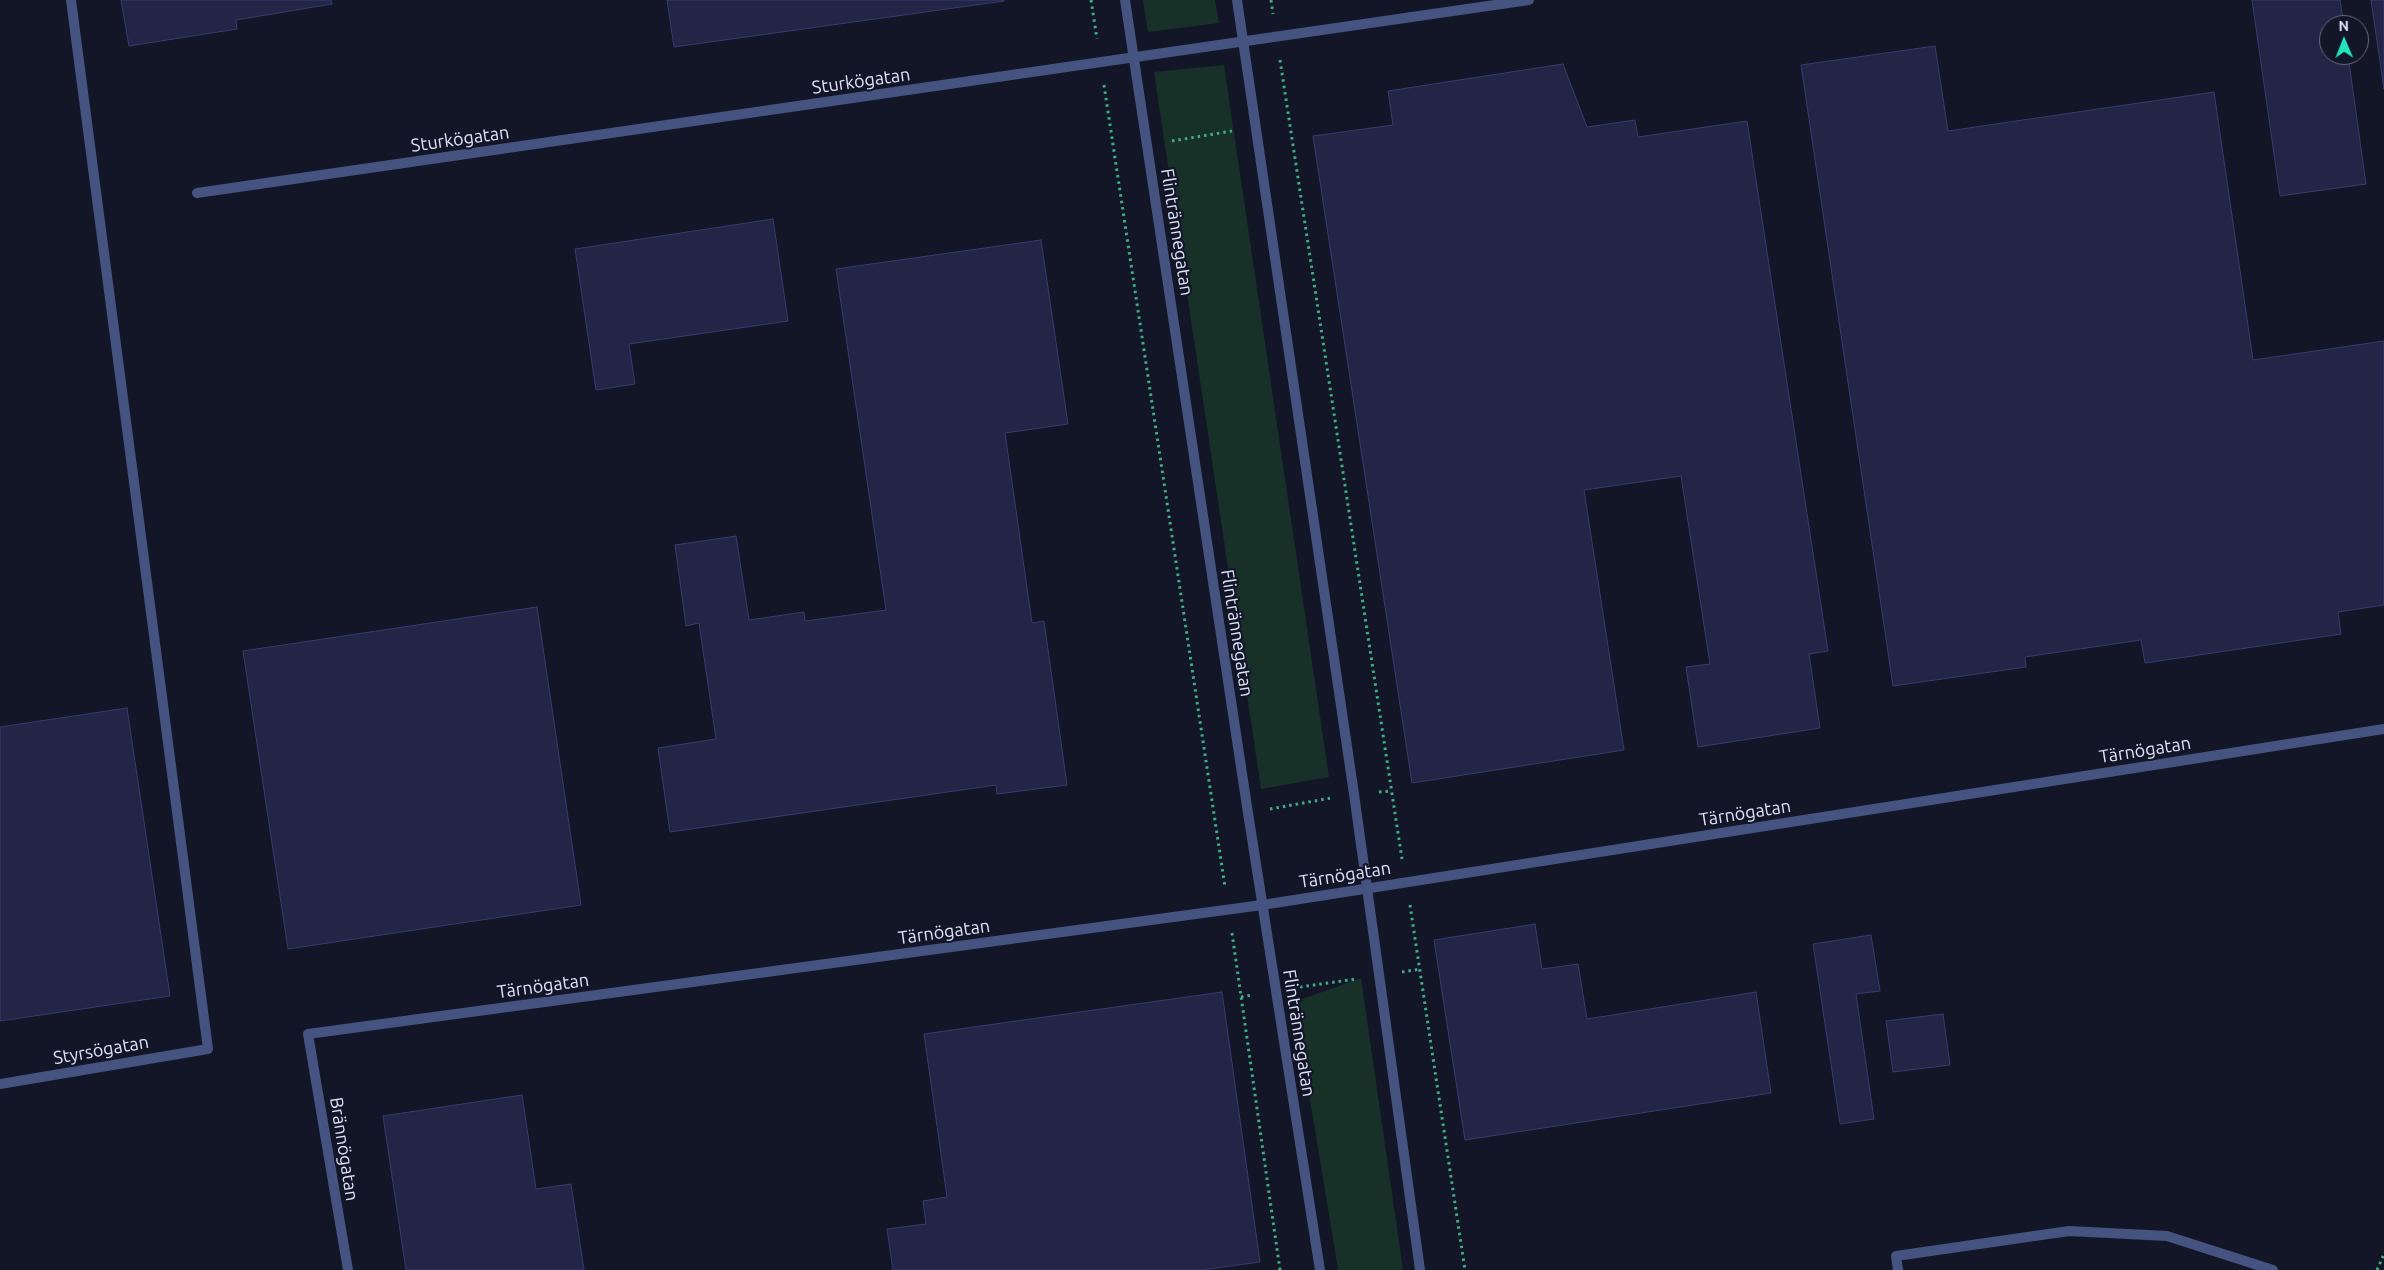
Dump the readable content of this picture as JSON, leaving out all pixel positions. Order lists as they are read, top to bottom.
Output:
{
  "streets": {
    "street": [
      "Sturkögatan",
      "Flintrännegatan",
      "Tärnögatan",
      "Styrsögatan",
      "Brännögatan"
    ]
  },
  "crossings": [
    ["Sturkögatan", "Flintrännegatan"],
    ["Flintrännegatan", "Tärnögatan"],
    ["Tärnögatan", "Brännögatan"]
  ],
  "north": "top"
}
